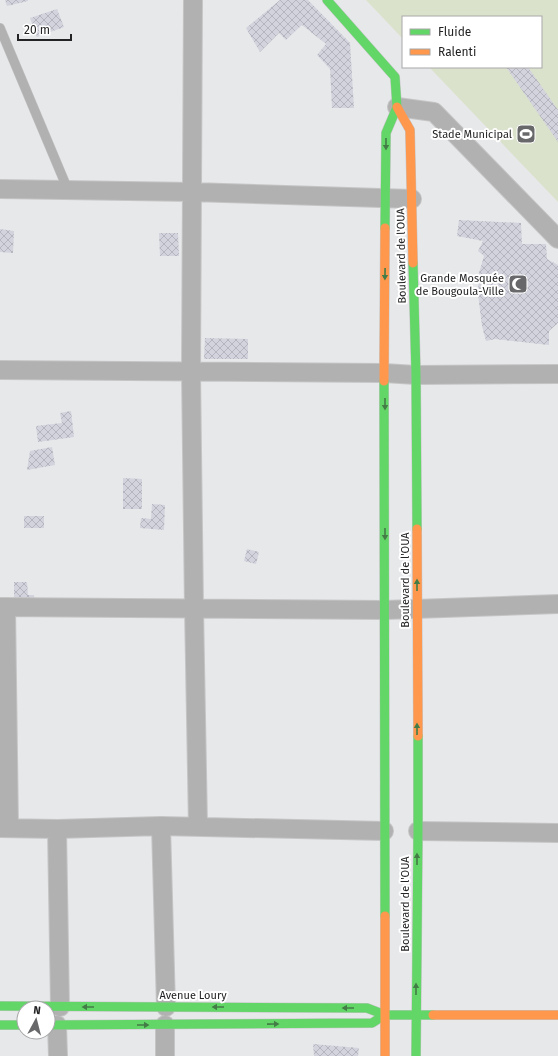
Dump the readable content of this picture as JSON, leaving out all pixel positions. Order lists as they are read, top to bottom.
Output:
{
  "streets": {
    "main road": ["Boulevard de l'OUA", "Avenue Loury"]
  },
  "crossings": [
    ["Boulevard de l'OUA", "Avenue Loury"]
  ],
  "places": {
    "sports": ["Stade Municipal"],
    "mosque": ["Grande Mosquée de Bougoula-Ville"]
  },
  "legend": ["Fluide", "Ralenti"],
  "scale_bar": "20 m",
  "north": "top"
}
